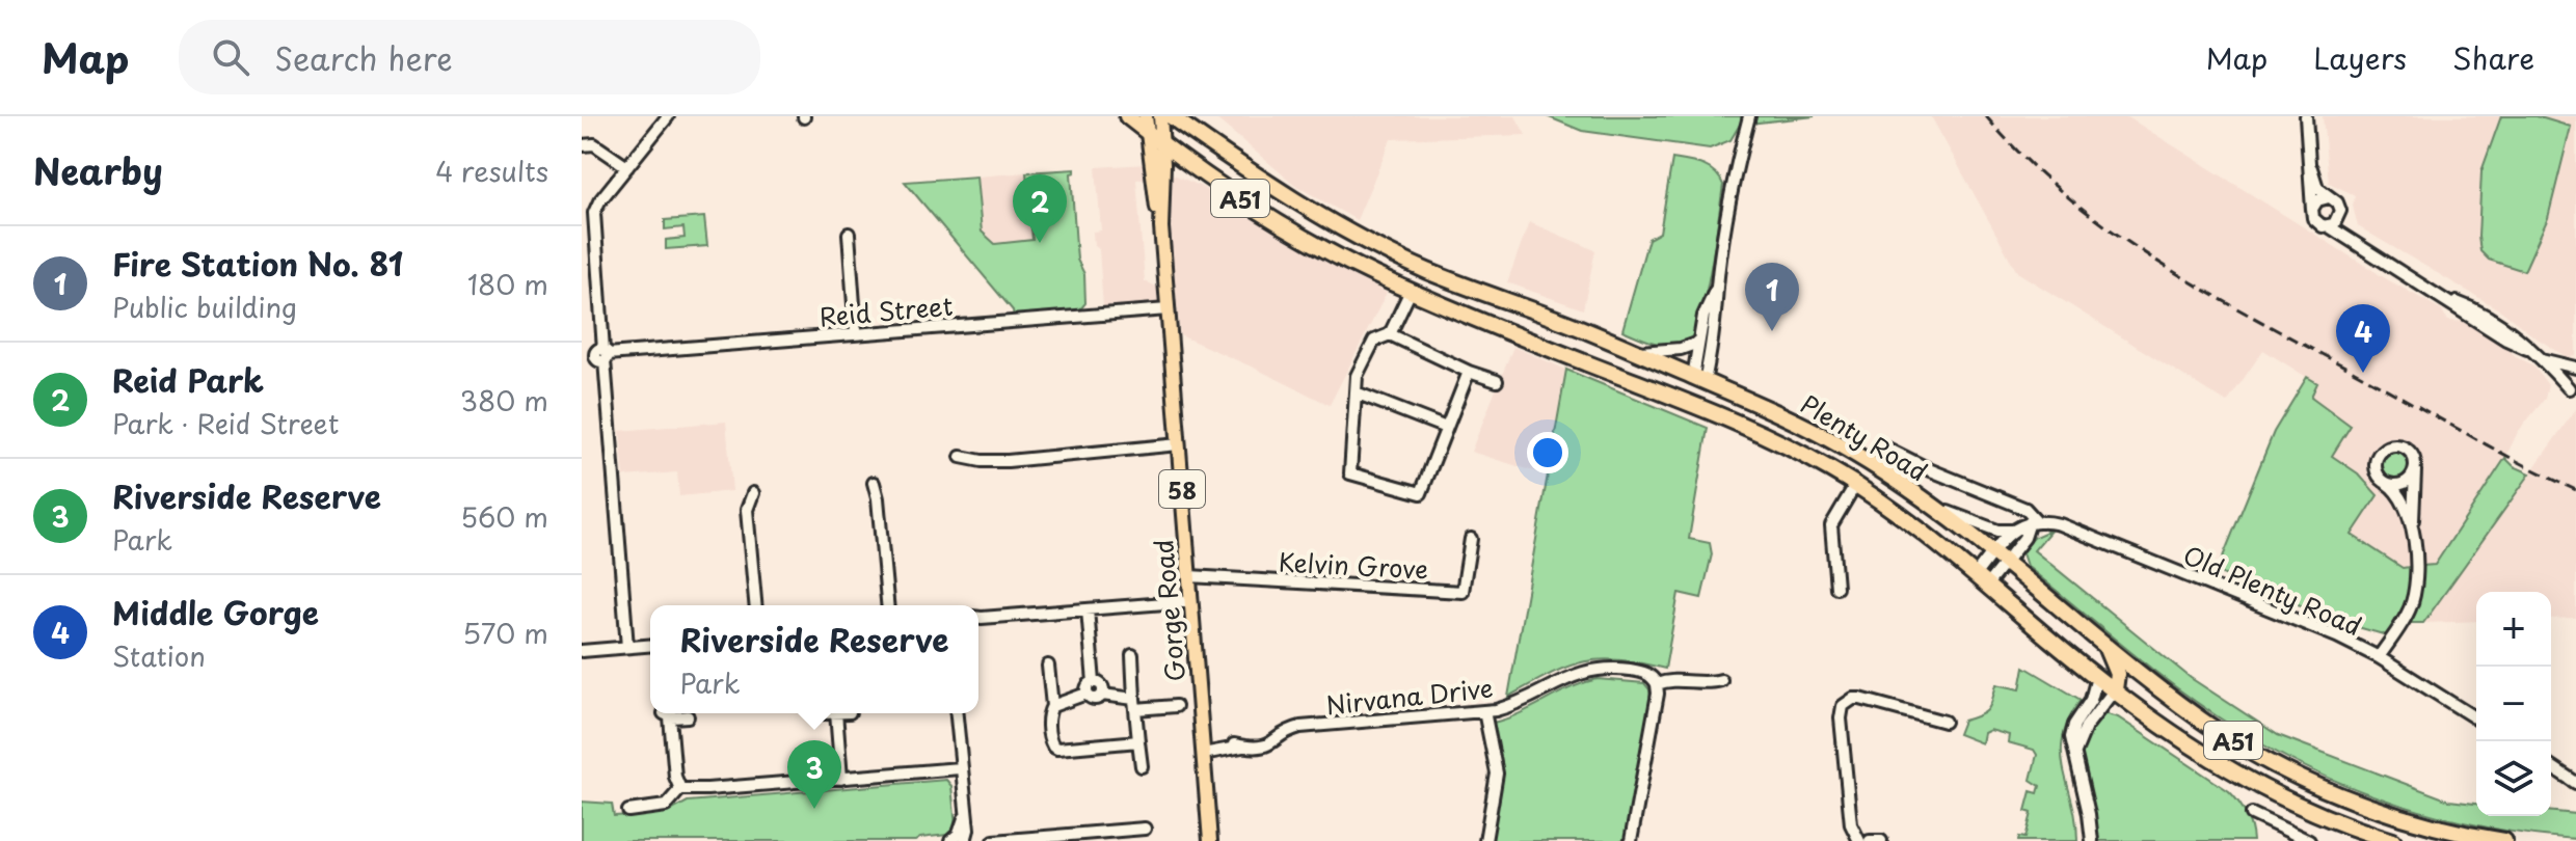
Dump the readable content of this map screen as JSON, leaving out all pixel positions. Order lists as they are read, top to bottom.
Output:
{
  "streets": {
    "highway": ["A51", "Plenty Road"],
    "main road": ["58", "Gorge Road"],
    "street": [
      "Reid Street",
      "Kelvin Grove",
      "Old Plenty Road",
      "Nirvana Drive"
    ]
  },
  "crossings": [
    ["Reid Street", "Gorge Road"],
    ["Plenty Road", "58"],
    ["Plenty Road", "Gorge Road"],
    ["58", "Gorge Road"],
    ["Kelvin Grove", "Gorge Road"],
    ["Gorge Road", "Nirvana Drive"]
  ],
  "page": {
    "header": "Map",
    "search": "Search here",
    "nav": ["Map", "Layers", "Share"],
    "heading": ["Nearby", "4 results"],
    "pins": [
      "2",
      "1",
      "4",
      "3"
    ],
    "list": [
      {
        "mark": "1",
        "name": "Fire Station No. 81",
        "note": "Public building",
        "value": "180 m"
      },
      {
        "mark": "2",
        "name": "Reid Park",
        "note": "Park · Reid Street",
        "value": "380 m"
      },
      {
        "mark": "3",
        "name": "Riverside Reserve",
        "note": "Park",
        "value": "560 m"
      },
      {
        "mark": "4",
        "name": "Middle Gorge",
        "note": "Station",
        "value": "570 m"
      }
    ],
    "map_buttons": ["+", "−"],
    "popup": ["Riverside Reserve", "Park"]
  }
}
